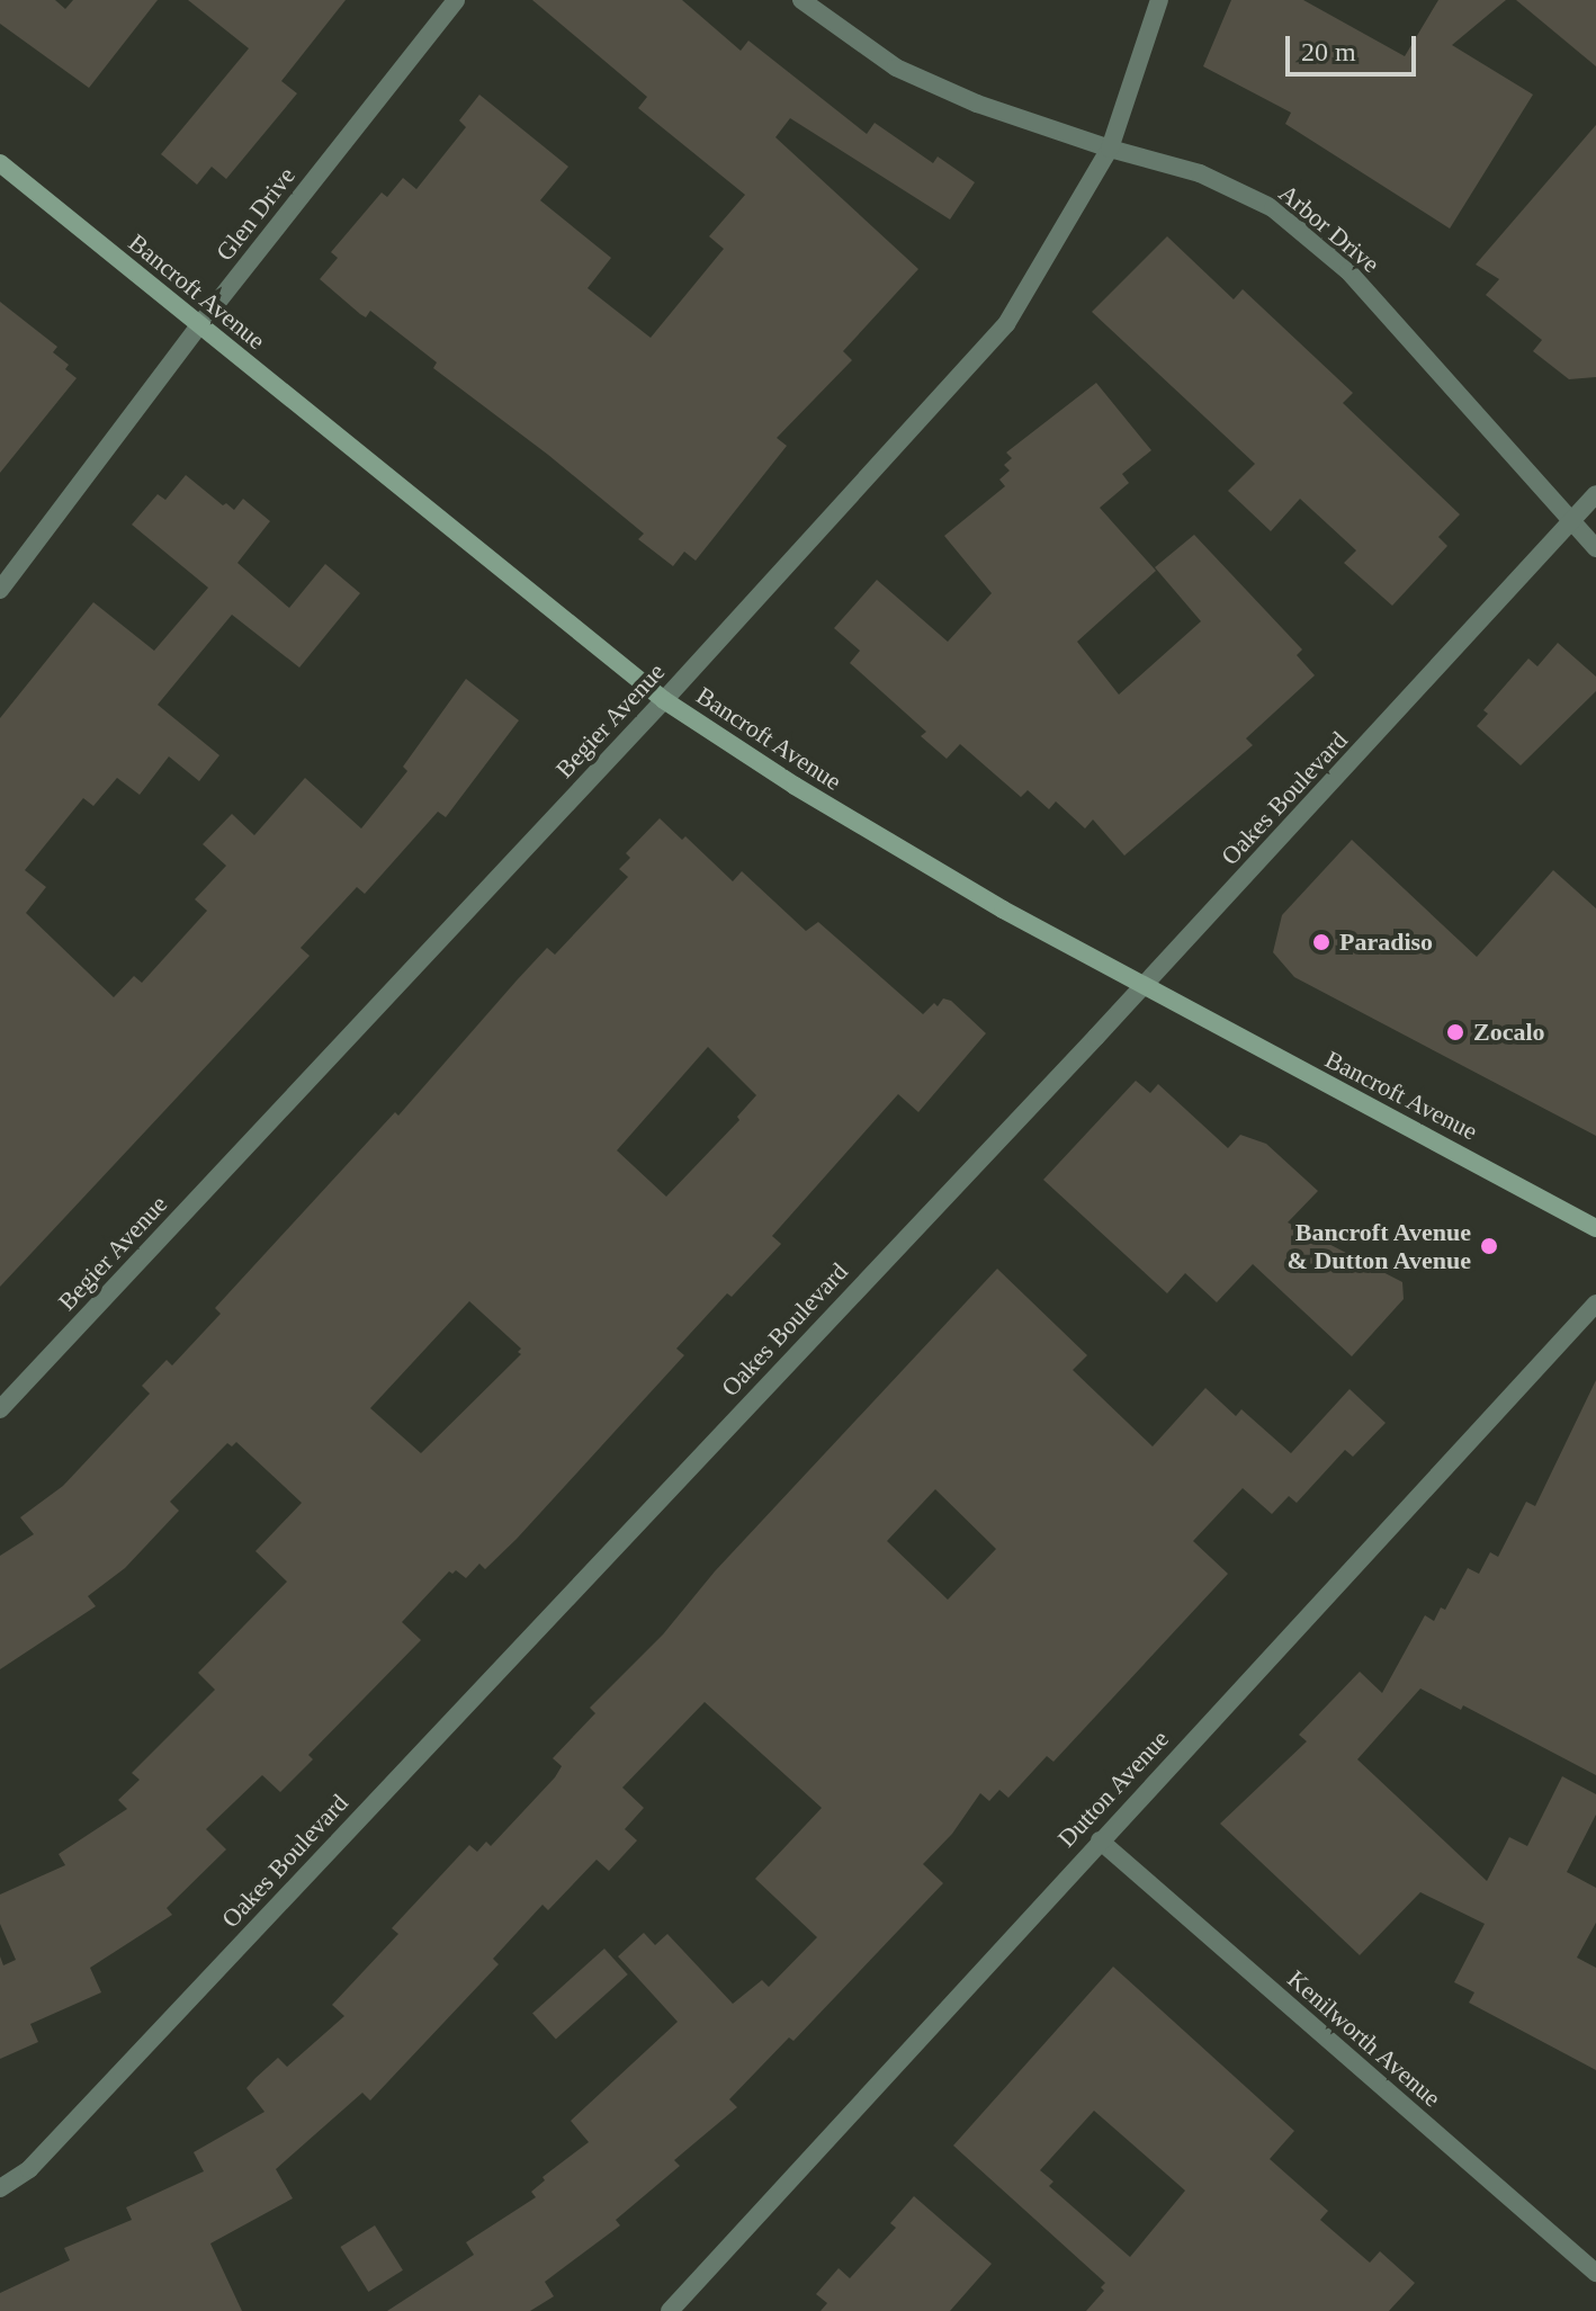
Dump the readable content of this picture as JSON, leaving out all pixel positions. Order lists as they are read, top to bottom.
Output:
{
  "streets": {
    "main road": ["Bancroft Avenue"],
    "street": [
      "Glen Drive",
      "Arbor Drive",
      "Begier Avenue",
      "Oakes Boulevard",
      "Dutton Avenue",
      "Kenilworth Avenue"
    ]
  },
  "crossings": [
    ["Glen Drive", "Bancroft Avenue"],
    ["Arbor Drive", "Begier Avenue"],
    ["Arbor Drive", "Oakes Boulevard"],
    ["Bancroft Avenue", "Begier Avenue"],
    ["Bancroft Avenue", "Oakes Boulevard"],
    ["Dutton Avenue", "Kenilworth Avenue"]
  ],
  "places": ["Paradiso", "Zocalo", "Bancroft Avenue & Dutton Avenue"],
  "scale_bar": "20 m"
}
